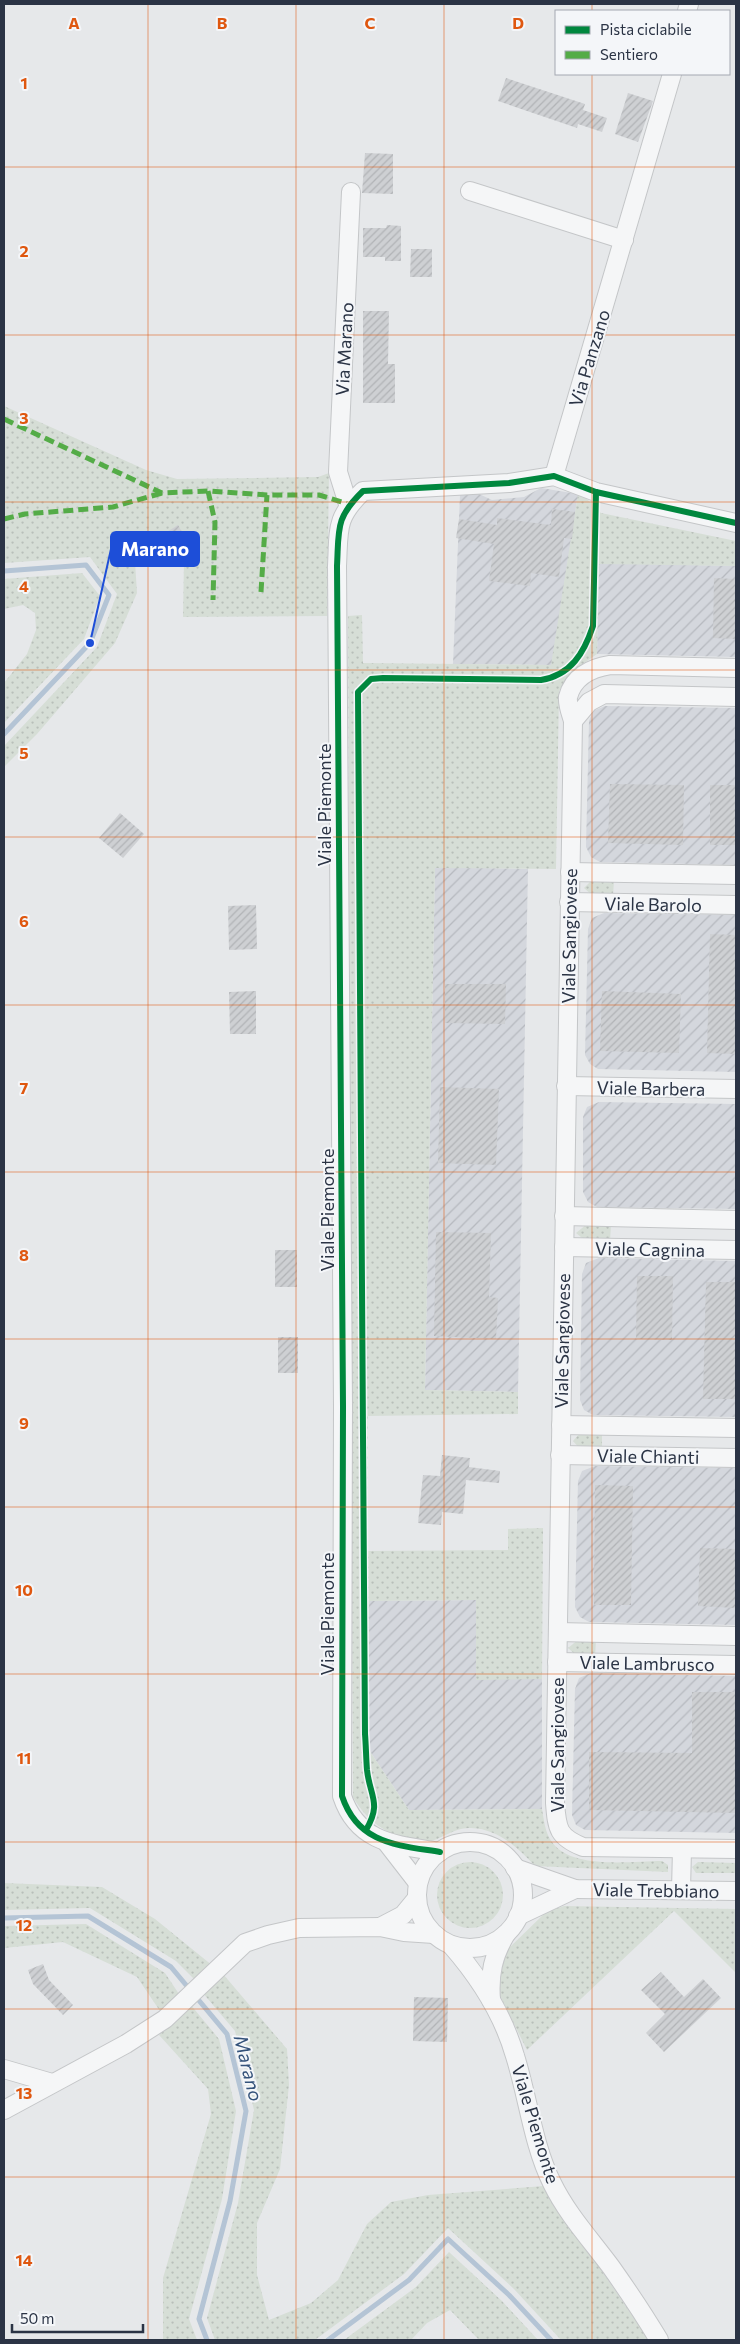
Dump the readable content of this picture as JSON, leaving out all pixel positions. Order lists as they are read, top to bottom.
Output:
{
  "streets": {
    "street": [
      "Via Marano",
      "Via Panzano",
      "Viale Piemonte",
      "Viale Barolo",
      "Viale Sangiovese",
      "Viale Barbera",
      "Viale Cagnina",
      "Viale Chianti",
      "Viale Lambrusco",
      "Viale Trebbiano"
    ]
  },
  "crossings": [
    ["Via Marano", "Viale Piemonte"],
    ["Viale Piemonte", "Viale Trebbiano"],
    ["Viale Barolo", "Viale Sangiovese"],
    ["Viale Sangiovese", "Viale Barbera"],
    ["Viale Sangiovese", "Viale Cagnina"],
    ["Viale Sangiovese", "Viale Chianti"],
    ["Viale Sangiovese", "Viale Lambrusco"]
  ],
  "water": ["Marano"],
  "places": ["Marano"],
  "legend": ["Pista ciclabile", "Sentiero"],
  "scale_bar": "50 m",
  "grid": {
    "columns": [
      "A",
      "B",
      "C",
      "D"
    ],
    "rows": [
      "1",
      "2",
      "3",
      "4",
      "5",
      "6",
      "7",
      "8",
      "9",
      "10",
      "11",
      "12",
      "13",
      "14"
    ]
  }
}
